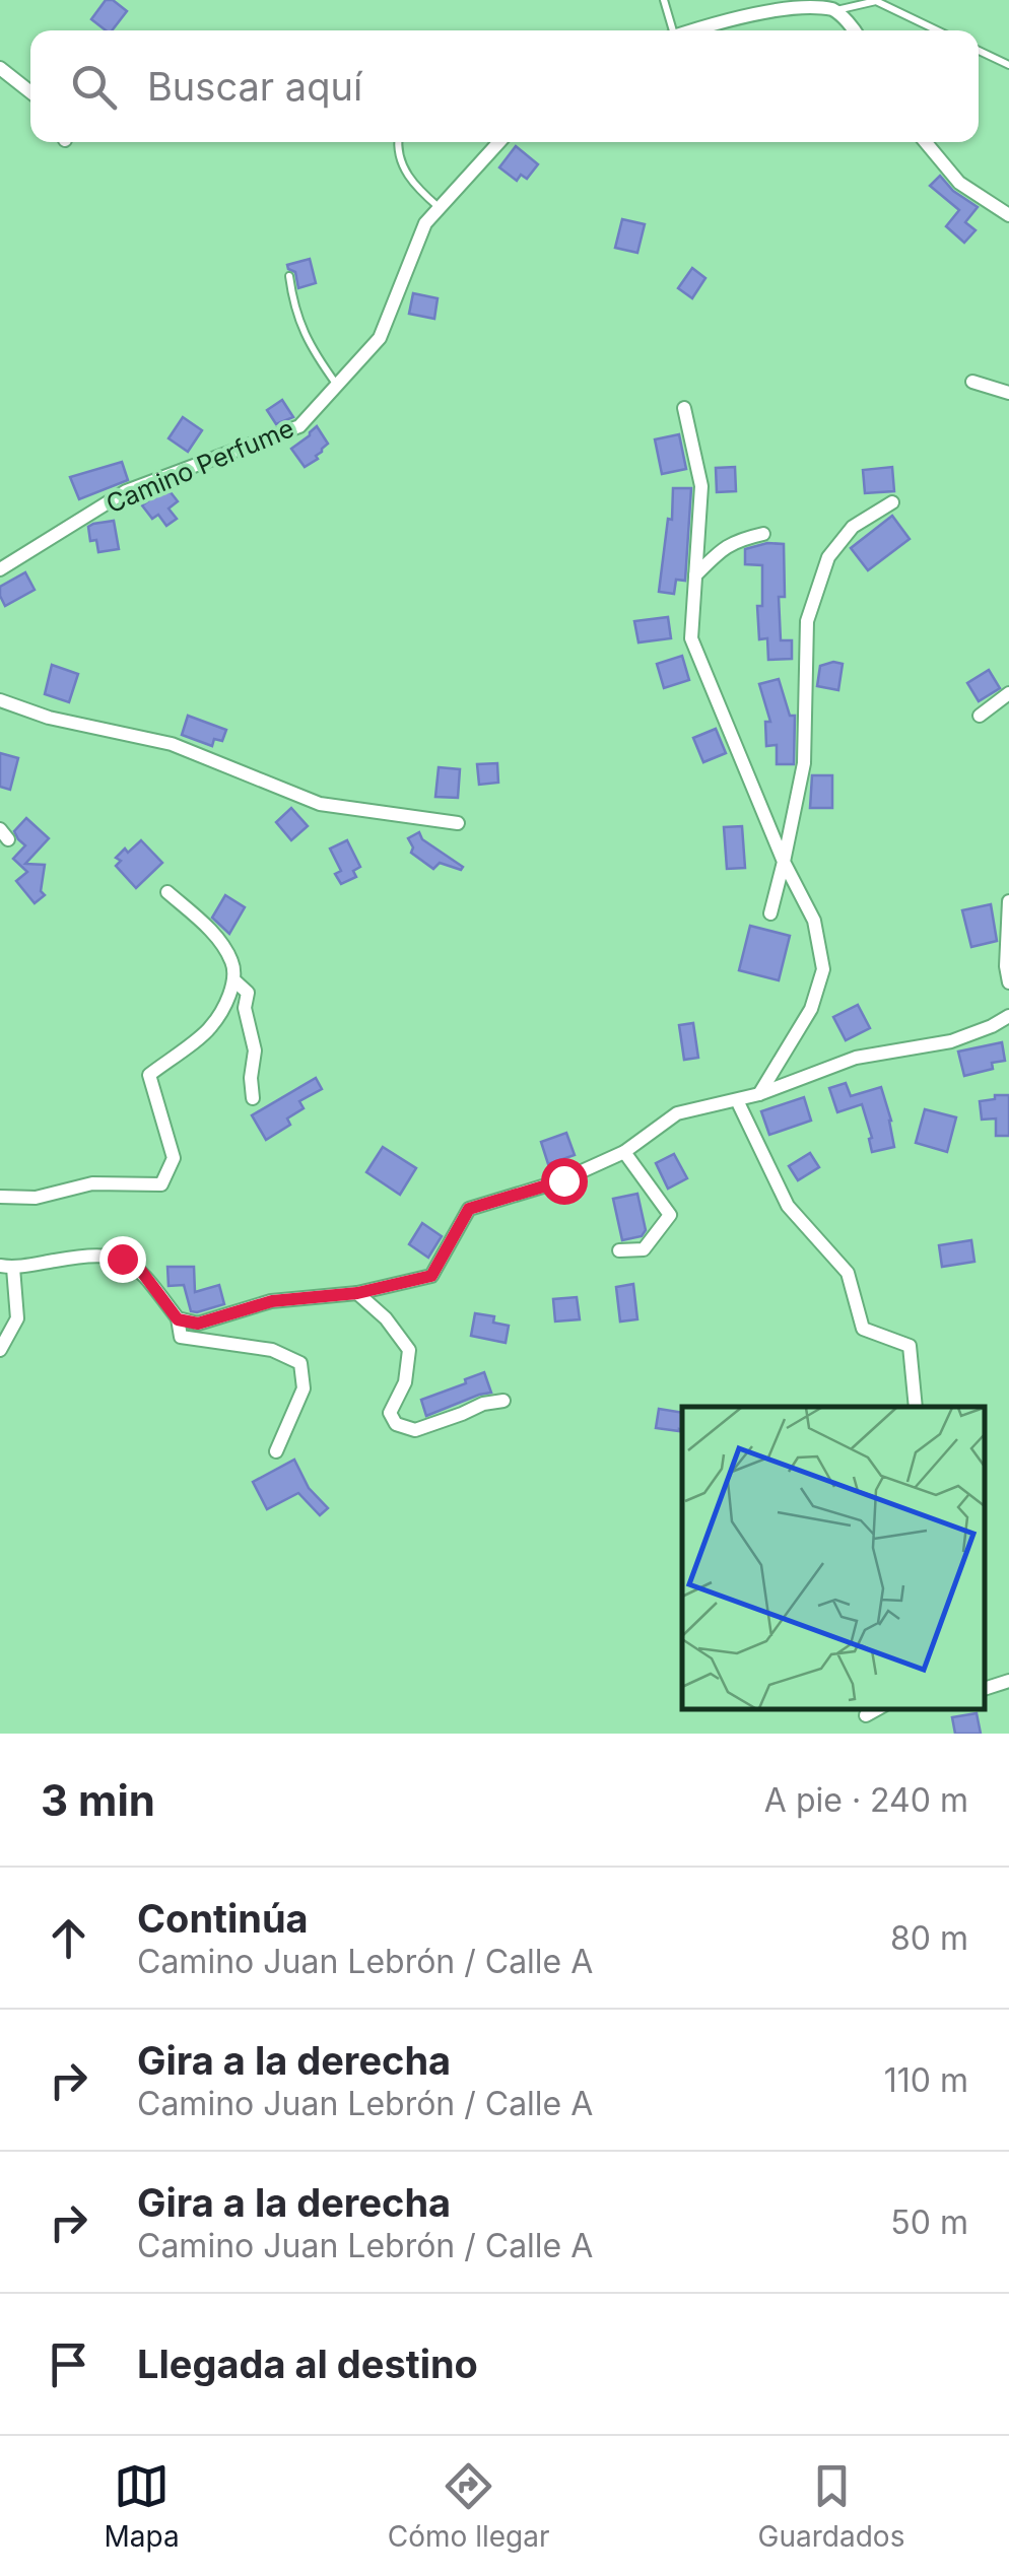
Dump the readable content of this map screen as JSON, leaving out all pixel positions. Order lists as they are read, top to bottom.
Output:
{
  "streets": {
    "street": ["Camino Perfume"]
  },
  "page": {
    "search": "Buscar aquí",
    "heading": ["3 min", "A pie · 240 m"],
    "list": [
      ["Continúa", "Camino Juan Lebrón / Calle A", "80 m"],
      ["Gira a la derecha", "Camino Juan Lebrón / Calle A", "110 m"],
      ["Gira a la derecha", "Camino Juan Lebrón / Calle A", "50 m"],
      "Llegada al destino"
    ],
    "nav": ["Mapa", "Cómo llegar", "Guardados"]
  }
}
